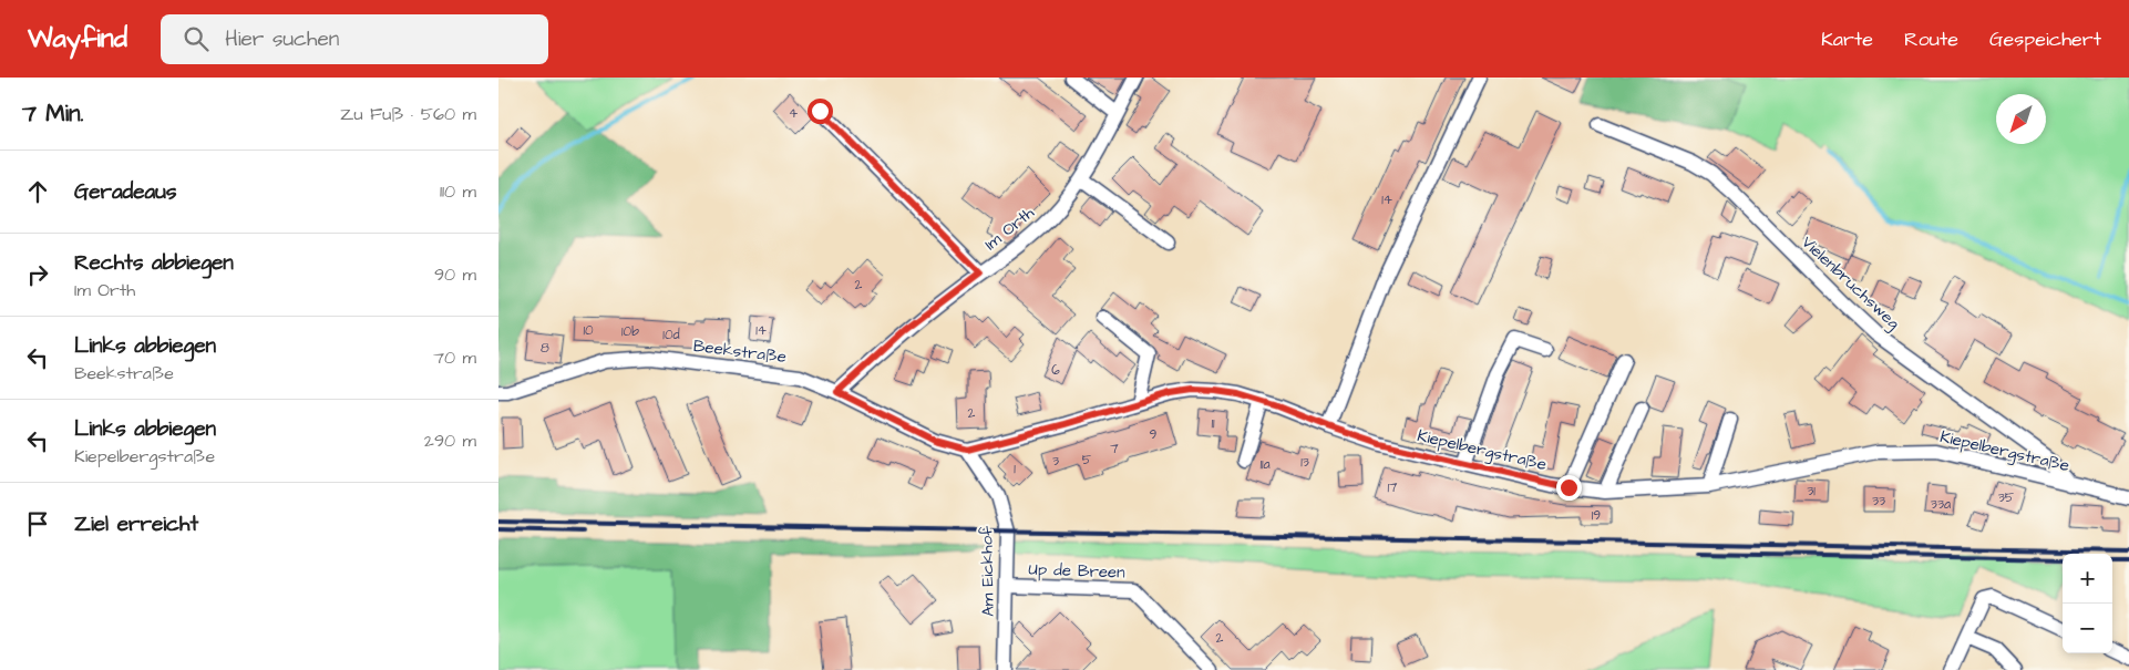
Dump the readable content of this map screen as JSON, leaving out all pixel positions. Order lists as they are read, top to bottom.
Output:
{
  "streets": {
    "street": [
      "Im Orth",
      "Vielenbruchsweg",
      "Beekstraße",
      "Kiepelbergstraße",
      "Up de Breen",
      "Am Eickhof"
    ]
  },
  "crossings": [
    ["Im Orth", "Beekstraße"],
    ["Vielenbruchsweg", "Kiepelbergstraße"],
    ["Beekstraße", "Kiepelbergstraße"],
    ["Beekstraße", "Am Eickhof"],
    ["Kiepelbergstraße", "Am Eickhof"],
    ["Up de Breen", "Am Eickhof"]
  ],
  "house_numbers": [
    "4",
    "14",
    "2",
    "10",
    "14",
    "10b",
    "10d",
    "8",
    "6",
    "2",
    "11",
    "9",
    "7",
    "5",
    "3",
    "13",
    "11a",
    "1",
    "17",
    "31",
    "35",
    "33",
    "33a",
    "19",
    "2"
  ],
  "north": "bottom left",
  "page": {
    "header": "Wayfind",
    "search": "Hier suchen",
    "nav": ["Karte", "Route", "Gespeichert"],
    "heading": ["7 Min.", "Zu Fuß · 560 m"],
    "list": [
      ["Geradeaus", "110 m"],
      ["Rechts abbiegen", "Im Orth", "90 m"],
      ["Links abbiegen", "Beekstraße", "70 m"],
      ["Links abbiegen", "Kiepelbergstraße", "290 m"],
      "Ziel erreicht"
    ],
    "map_buttons": ["+", "−"]
  }
}
